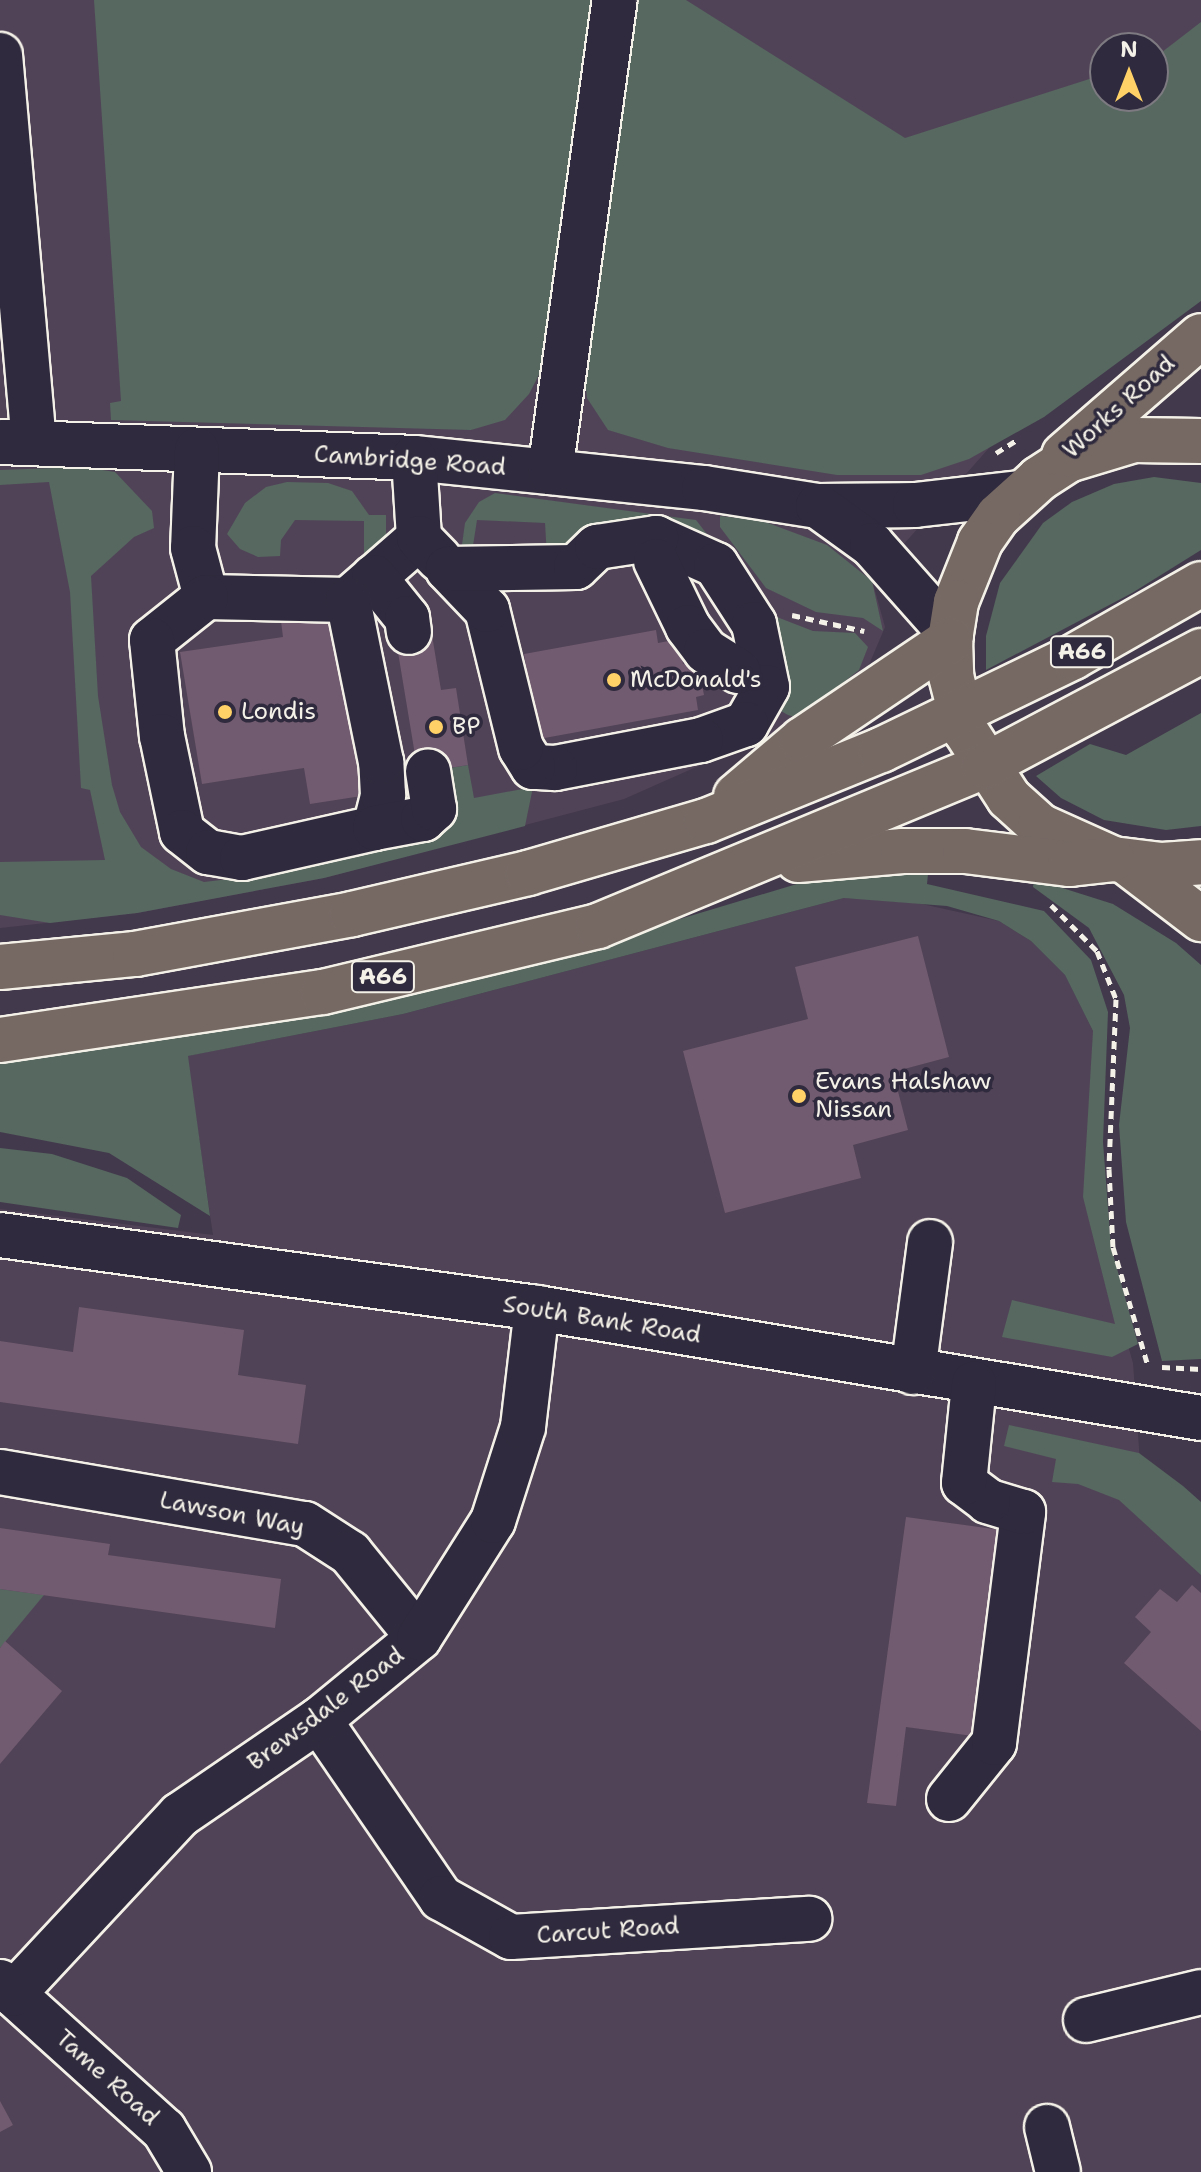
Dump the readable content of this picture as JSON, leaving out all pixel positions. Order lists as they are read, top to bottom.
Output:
{
  "streets": {
    "main road": ["Works Road", "A66"],
    "street": [
      "Cambridge Road",
      "South Bank Road",
      "Lawson Way",
      "Brewsdale Road",
      "Carcut Road",
      "Tame Road"
    ]
  },
  "crossings": [
    ["Works Road", "Cambridge Road"],
    ["Cambridge Road", "A66"],
    ["South Bank Road", "Brewsdale Road"],
    ["Lawson Way", "Brewsdale Road"],
    ["Brewsdale Road", "Carcut Road"],
    ["Brewsdale Road", "Tame Road"]
  ],
  "places": [
    "McDonald's",
    "Londis",
    "BP",
    "Evans Halshaw Nissan"
  ],
  "north": "top"
}
